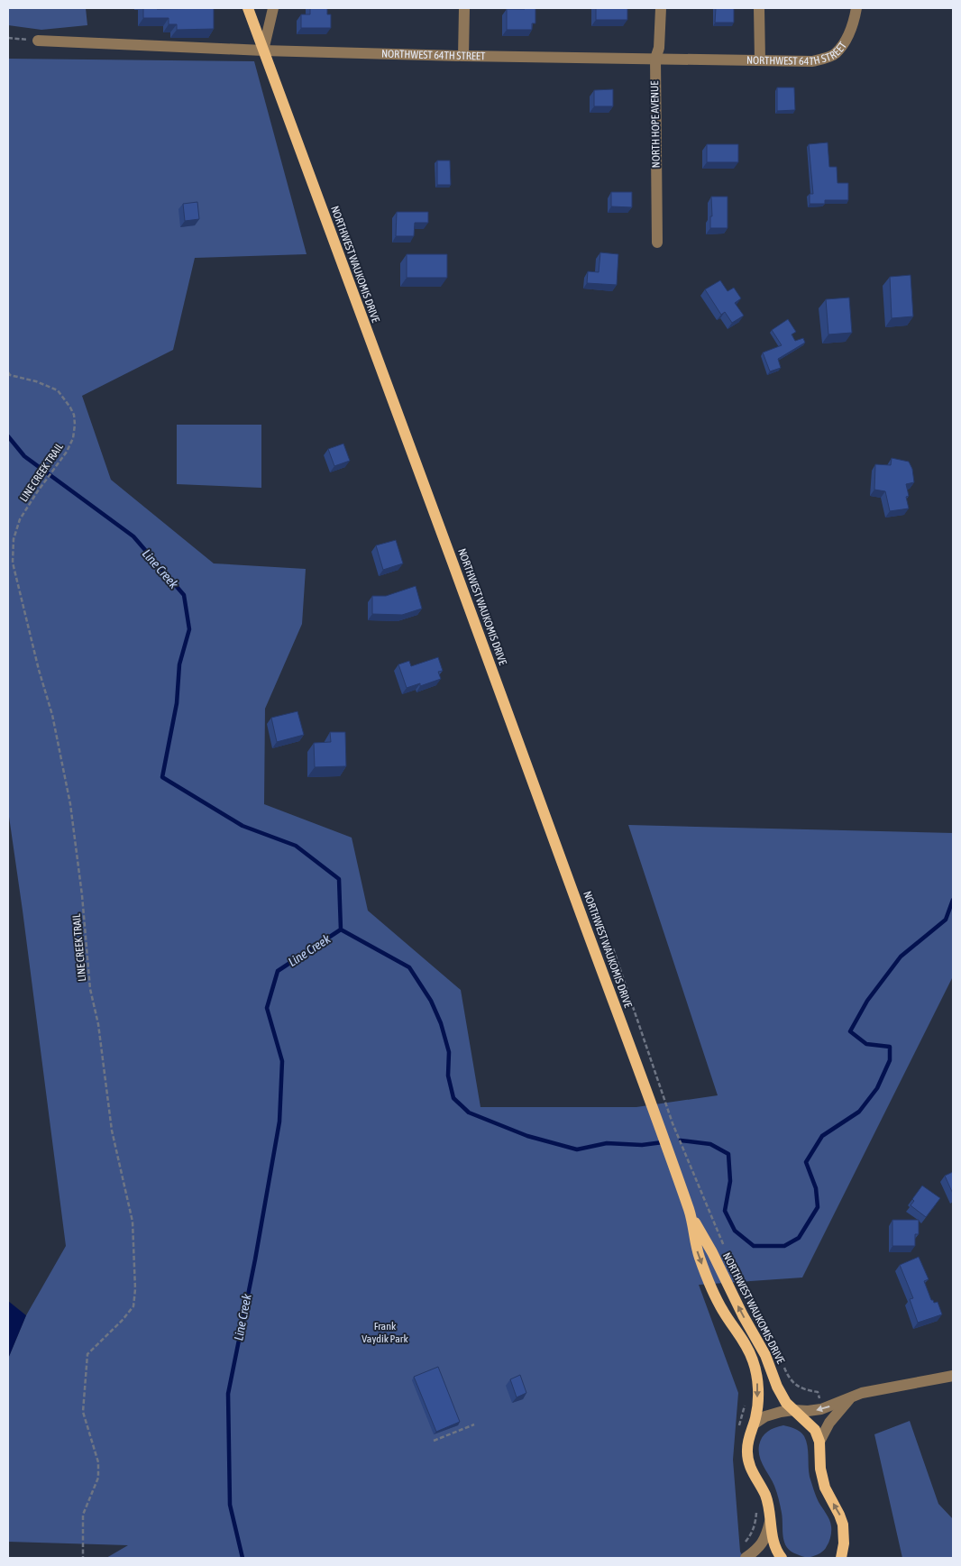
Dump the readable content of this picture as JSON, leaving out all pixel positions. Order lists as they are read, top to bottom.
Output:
{
  "streets": {
    "main road": ["NORTHWEST WAUKOMIS DRIVE"],
    "street": ["NORTHWEST 64TH STREET", "NORTH HOPE AVENUE"],
    "path": ["LINE CREEK TRAIL"]
  },
  "crossings": [
    ["NORTHWEST 64TH STREET", "NORTH HOPE AVENUE"],
    ["NORTHWEST 64TH STREET", "NORTHWEST WAUKOMIS DRIVE"]
  ],
  "water": ["Line Creek"],
  "parks": ["Frank Vaydik Park"]
}
